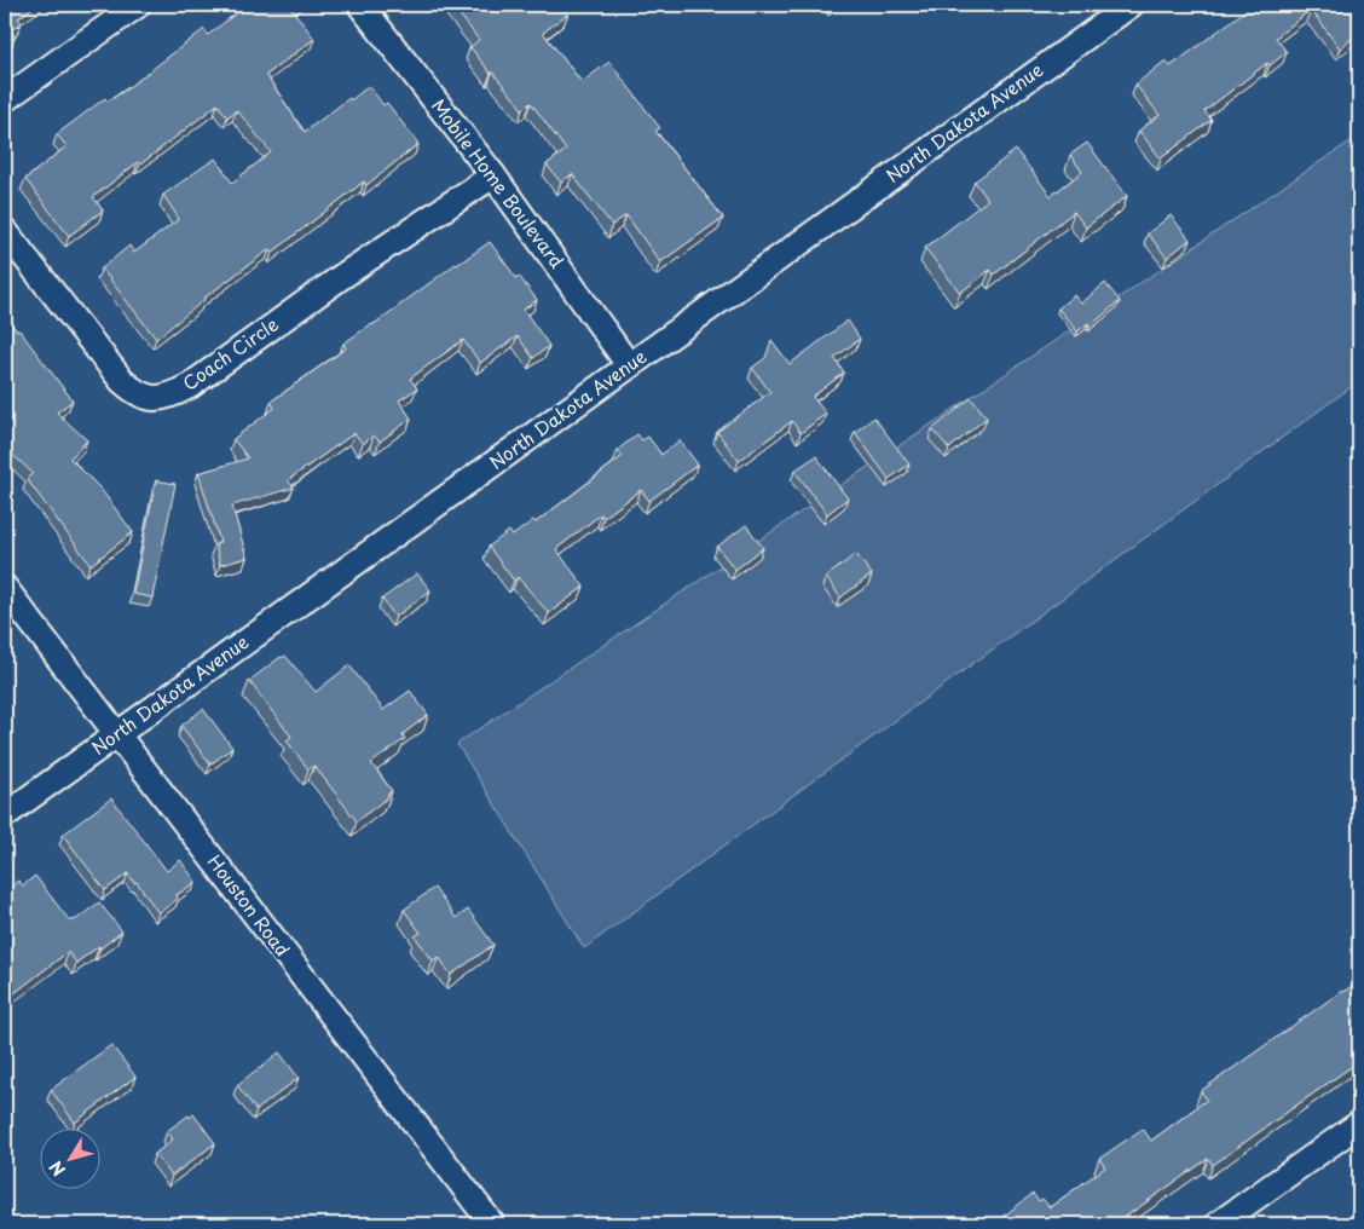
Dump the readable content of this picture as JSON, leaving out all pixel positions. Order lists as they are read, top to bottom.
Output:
{
  "streets": {
    "street": [
      "North Dakota Avenue",
      "Mobile Home Boulevard",
      "Coach Circle",
      "Houston Road"
    ]
  },
  "crossings": [
    ["North Dakota Avenue", "Mobile Home Boulevard"],
    ["North Dakota Avenue", "Houston Road"],
    ["Mobile Home Boulevard", "Coach Circle"]
  ],
  "north": "bottom left"
}
